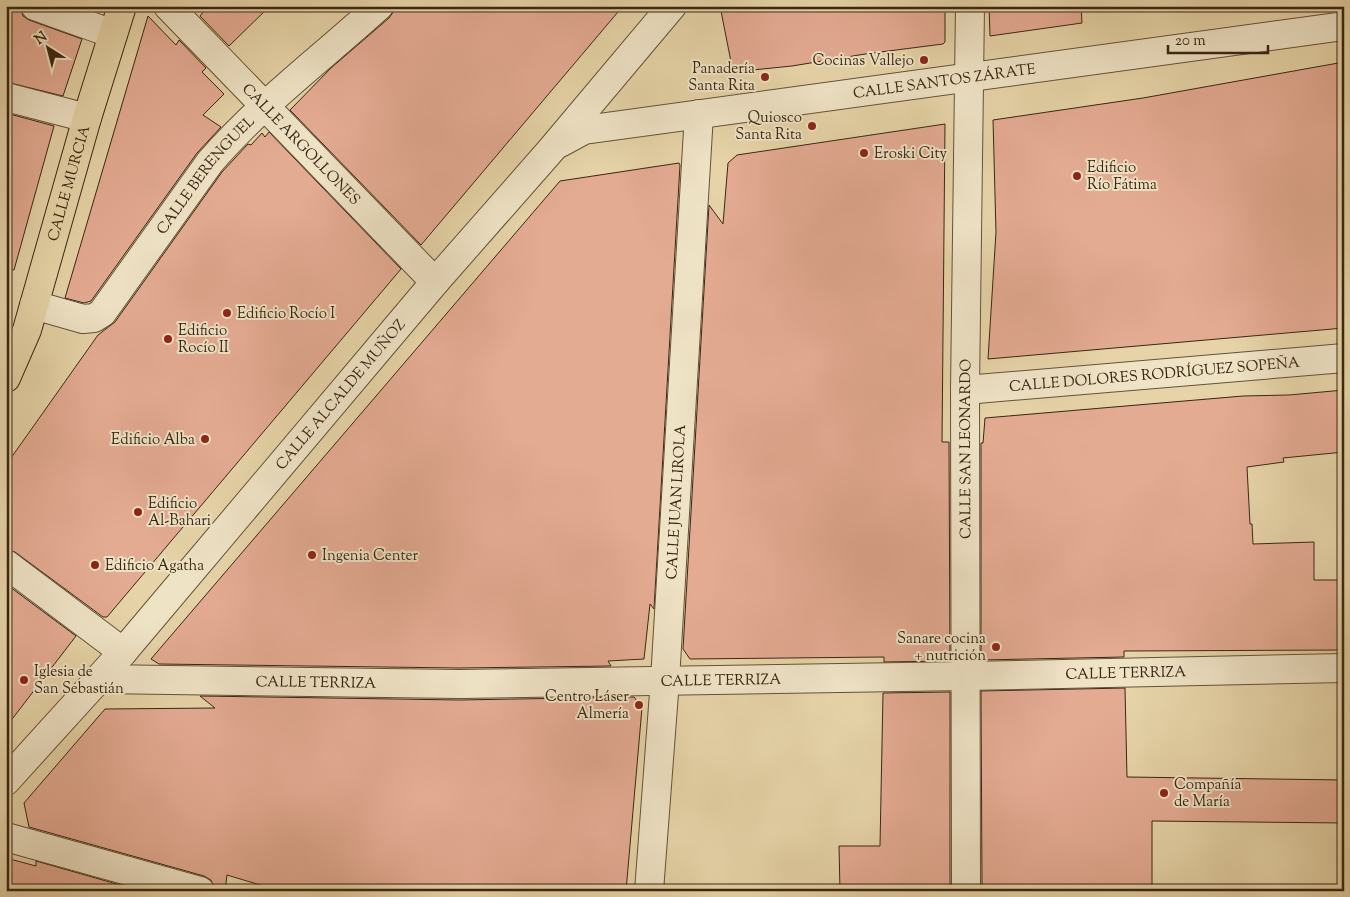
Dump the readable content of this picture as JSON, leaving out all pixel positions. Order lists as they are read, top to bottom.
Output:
{
  "streets": {
    "main road": ["CALLE MURCIA"],
    "street": [
      "CALLE SANTOS ZÁRATE",
      "CALLE ARGOLLONES",
      "CALLE BERENGUEL",
      "CALLE DOLORES RODRÍGUEZ SOPEÑA",
      "CALLE ALCALDE MUÑOZ",
      "CALLE SAN LEONARDO",
      "CALLE JUAN LIROLA",
      "CALLE TERRIZA"
    ]
  },
  "crossings": [
    ["CALLE SANTOS ZÁRATE", "CALLE ALCALDE MUÑOZ"],
    ["CALLE SANTOS ZÁRATE", "CALLE SAN LEONARDO"],
    ["CALLE SANTOS ZÁRATE", "CALLE JUAN LIROLA"],
    ["CALLE ARGOLLONES", "CALLE BERENGUEL"],
    ["CALLE ARGOLLONES", "CALLE ALCALDE MUÑOZ"],
    ["CALLE BERENGUEL", "CALLE MURCIA"],
    ["CALLE DOLORES RODRÍGUEZ SOPEÑA", "CALLE SAN LEONARDO"],
    ["CALLE ALCALDE MUÑOZ", "CALLE TERRIZA"],
    ["CALLE SAN LEONARDO", "CALLE TERRIZA"],
    ["CALLE JUAN LIROLA", "CALLE TERRIZA"]
  ],
  "places": [
    "Cocinas Vallejo",
    "Panadería Santa Rita",
    "Quiosco Santa Rita",
    "Eroski City",
    "Edificio Río Fátima",
    "Edificio Rocío I",
    "Edificio Rocío II",
    "Edificio Alba",
    "Edificio Al-Bahari",
    "Ingenia Center",
    "Edificio Agatha",
    "Sanare cocina + nutrición",
    "Iglesia de San Sebastián",
    "Centro Láser Almería",
    "Compañía de María"
  ],
  "scale_bar": "20 m",
  "north": "top left"
}
